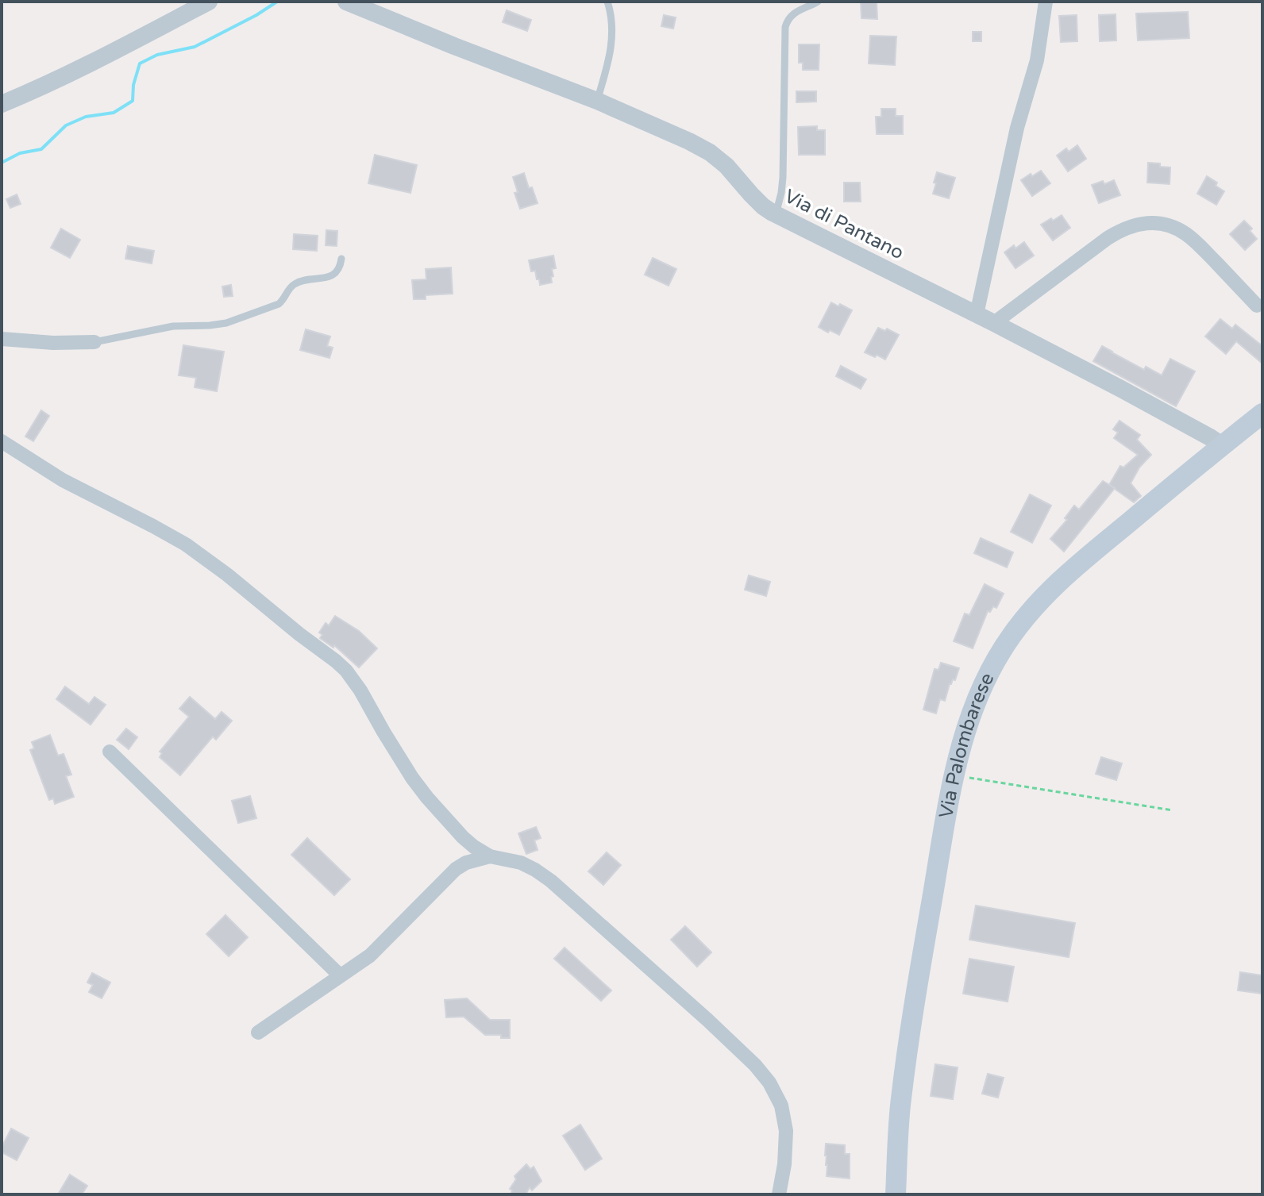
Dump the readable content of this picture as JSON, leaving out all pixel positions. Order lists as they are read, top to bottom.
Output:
{
  "streets": {
    "main road": ["Via Palombarese"],
    "street": ["Via di Pantano"]
  },
  "crossings": [
    ["Via di Pantano", "Via Palombarese"]
  ]
}
